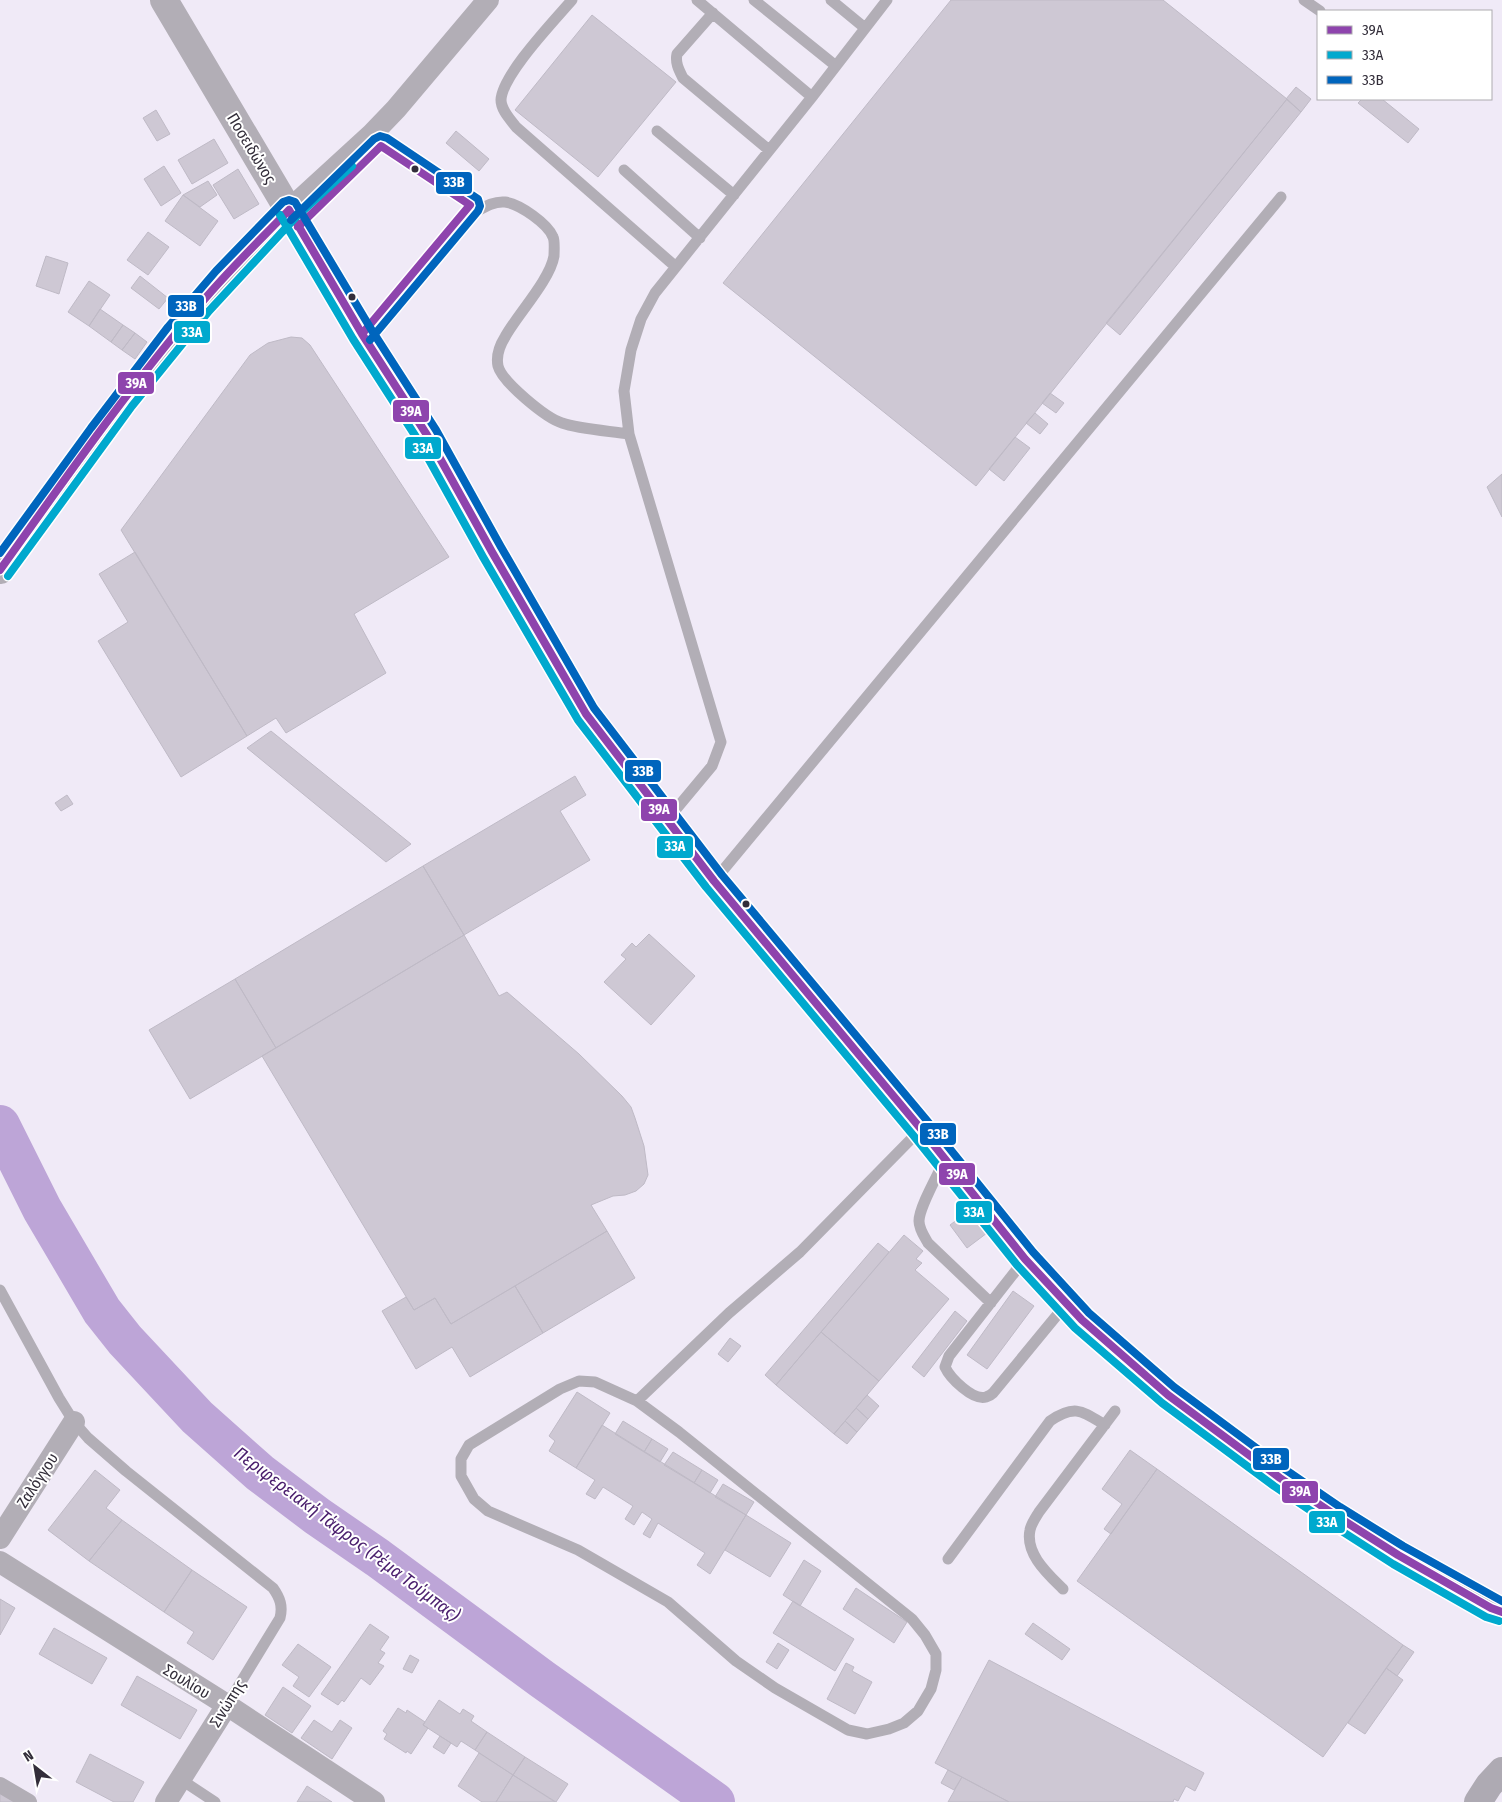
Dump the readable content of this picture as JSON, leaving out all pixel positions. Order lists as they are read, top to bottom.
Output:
{
  "streets": {
    "street": [
      "Ποσειδώνος",
      "Ζαλόγγου",
      "Σουλίου",
      "Σινώπης"
    ]
  },
  "crossings": [
    ["Ζαλόγγου", "Σινώπης"],
    ["Σουλίου", "Σινώπης"]
  ],
  "water": ["Περιφερειακή Τάφρος (Ρέμα Τούμπας)"],
  "lines": ["transit line 33Β", "transit line 39Α", "transit line 33A"],
  "legend": ["39Α", "33A", "33Β"],
  "north": "top left"
}
